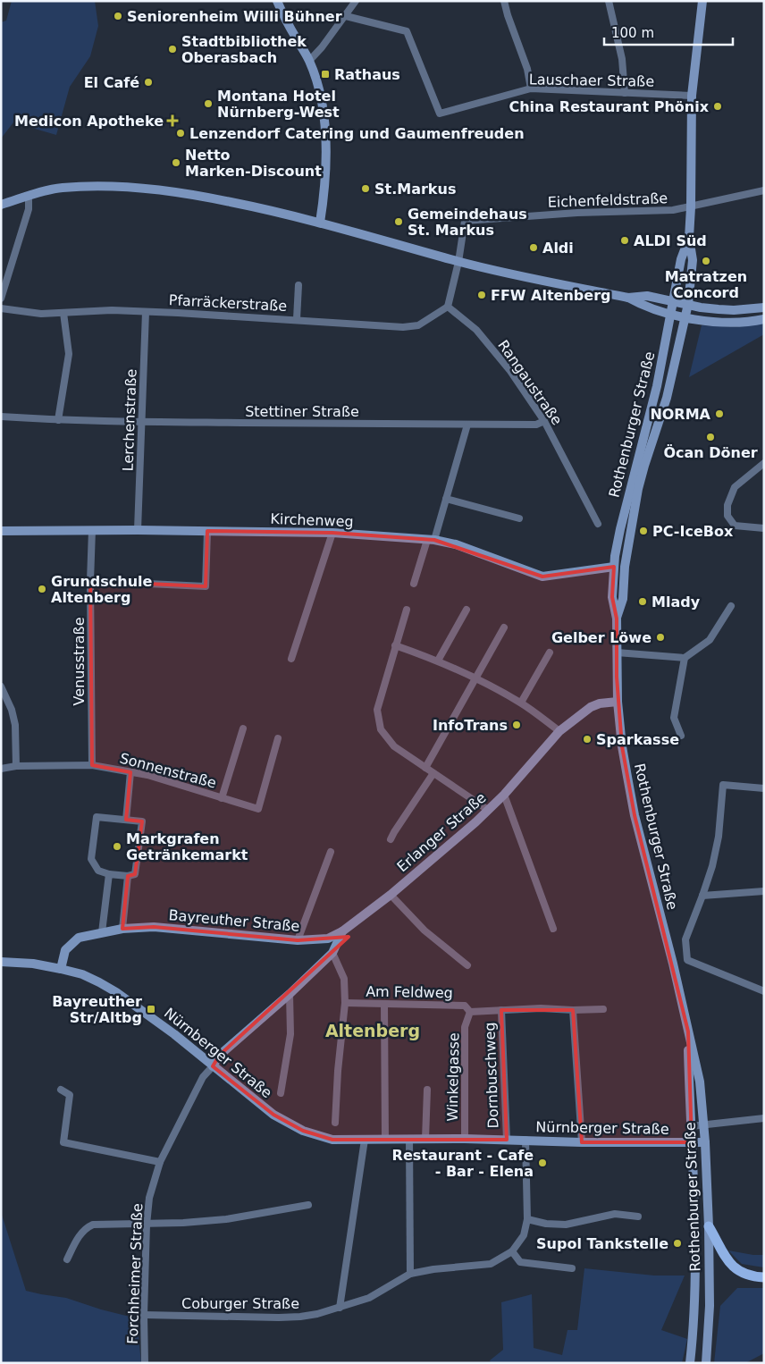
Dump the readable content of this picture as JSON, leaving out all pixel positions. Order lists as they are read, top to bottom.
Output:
{
  "streets": {
    "street": [
      "Lauschaer Straße",
      "Eichenfeldstraße",
      "Pfarräckerstraße",
      "Rangaustraße",
      "Stettiner Straße",
      "Lerchenstraße",
      "Rothenburger Straße",
      "Kirchenweg",
      "Venusstraße",
      "Sonnenstraße",
      "Erlanger Straße",
      "Bayreuther Straße",
      "Am Feldweg",
      "Nürnberger Straße",
      "Dornbuschweg",
      "Winkelgasse",
      "Forchheimer Straße",
      "Coburger Straße"
    ]
  },
  "crossings": [
    ["Lauschaer Straße", "Rothenburger Straße"],
    ["Eichenfeldstraße", "Rothenburger Straße"],
    ["Pfarräckerstraße", "Rangaustraße"],
    ["Pfarräckerstraße", "Lerchenstraße"],
    ["Rangaustraße", "Stettiner Straße"],
    ["Stettiner Straße", "Lerchenstraße"],
    ["Lerchenstraße", "Kirchenweg"],
    ["Rothenburger Straße", "Kirchenweg"],
    ["Rothenburger Straße", "Erlanger Straße"],
    ["Rothenburger Straße", "Nürnberger Straße"],
    ["Kirchenweg", "Venusstraße"],
    ["Venusstraße", "Sonnenstraße"],
    ["Erlanger Straße", "Bayreuther Straße"],
    ["Erlanger Straße", "Nürnberger Straße"],
    ["Erlanger Straße", "Forchheimer Straße"],
    ["Bayreuther Straße", "Nürnberger Straße"],
    ["Am Feldweg", "Winkelgasse"],
    ["Nürnberger Straße", "Dornbuschweg"],
    ["Nürnberger Straße", "Winkelgasse"],
    ["Nürnberger Straße", "Forchheimer Straße"],
    ["Nürnberger Straße", "Coburger Straße"],
    ["Forchheimer Straße", "Coburger Straße"]
  ],
  "districts": ["Altenberg"],
  "places": {
    "other": [
      "Seniorenheim Willi Bühner",
      "Stadtbibliothek Oberasbach",
      "El Café",
      "Montana Hotel Nürnberg-West",
      "China Restaurant Phönix",
      "Lenzendorf Catering und Gaumenfreuden",
      "Netto Marken-Discount",
      "St.Markus",
      "Gemeindehaus St. Markus",
      "ALDI Süd",
      "Aldi",
      "Matratzen Concord",
      "FFW Altenberg",
      "NORMA",
      "Öcan Döner",
      "PC-IceBox",
      "Grundschule Altenberg",
      "Mlady",
      "Gelber Löwe",
      "InfoTrans",
      "Sparkasse",
      "Markgrafen Getränkemarkt",
      "Restaurant - Cafe - Bar - Elena",
      "Supol Tankstelle"
    ],
    "transit": ["Rathaus", "Bayreuther Str/Altbg"],
    "health": ["Medicon Apotheke"]
  },
  "scale_bar": "100 m"
}
